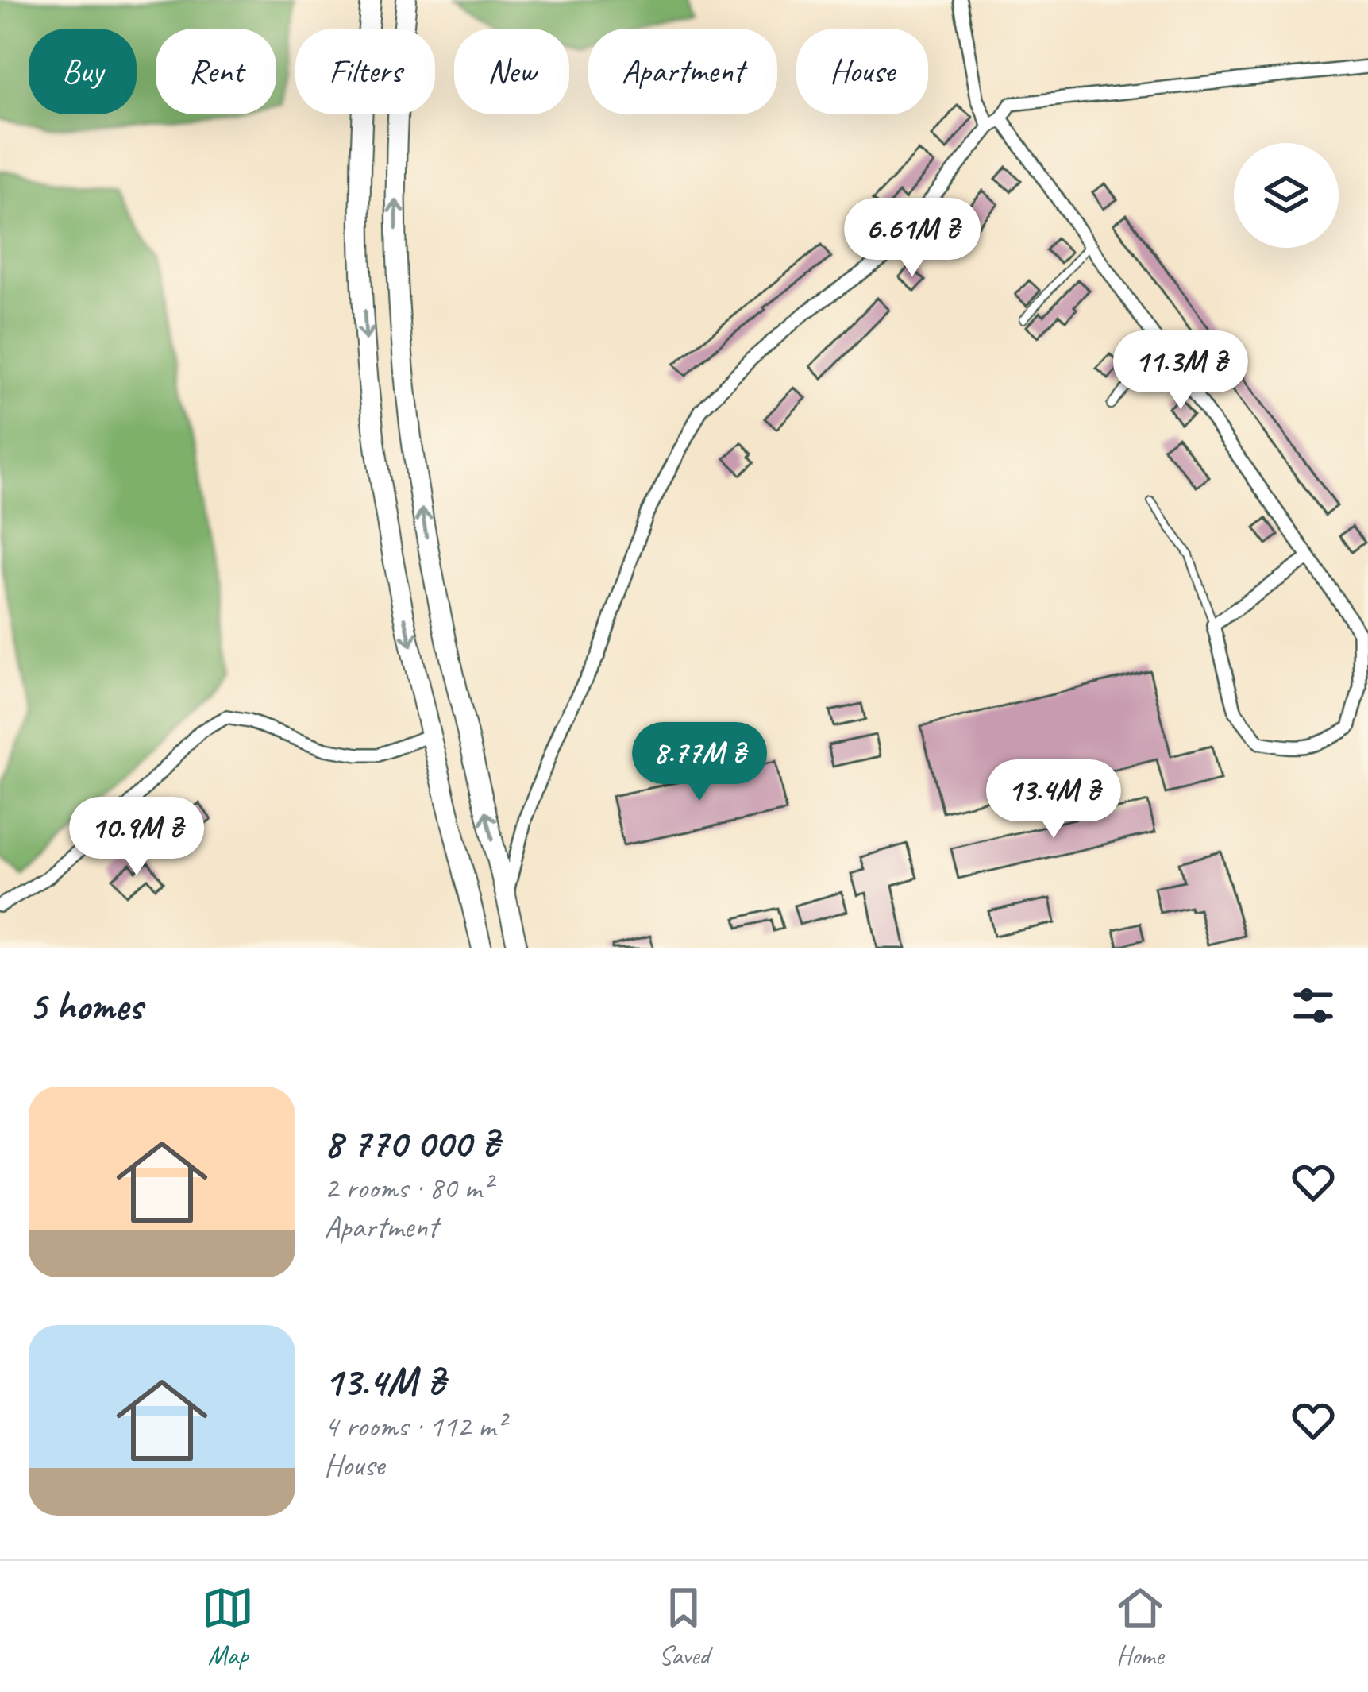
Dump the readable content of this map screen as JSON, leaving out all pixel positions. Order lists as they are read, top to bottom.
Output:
{
  "page": {
    "chip": [
      "Buy",
      "Rent",
      "Filters",
      "New",
      "Apartment",
      "House"
    ],
    "price": [
      "6.61M ₴",
      "11.3M ₴",
      "8.77M ₴",
      "13.4M ₴",
      "10.9M ₴"
    ],
    "heading": "5 homes",
    "list": [
      {
        "name": "8 770 000 ₴",
        "note": "2 rooms · 80 m² · Apartment"
      },
      {
        "name": "13.4M ₴",
        "note": "4 rooms · 112 m² · House"
      }
    ],
    "tabs": ["Map", "Saved", "Home"]
  }
}
